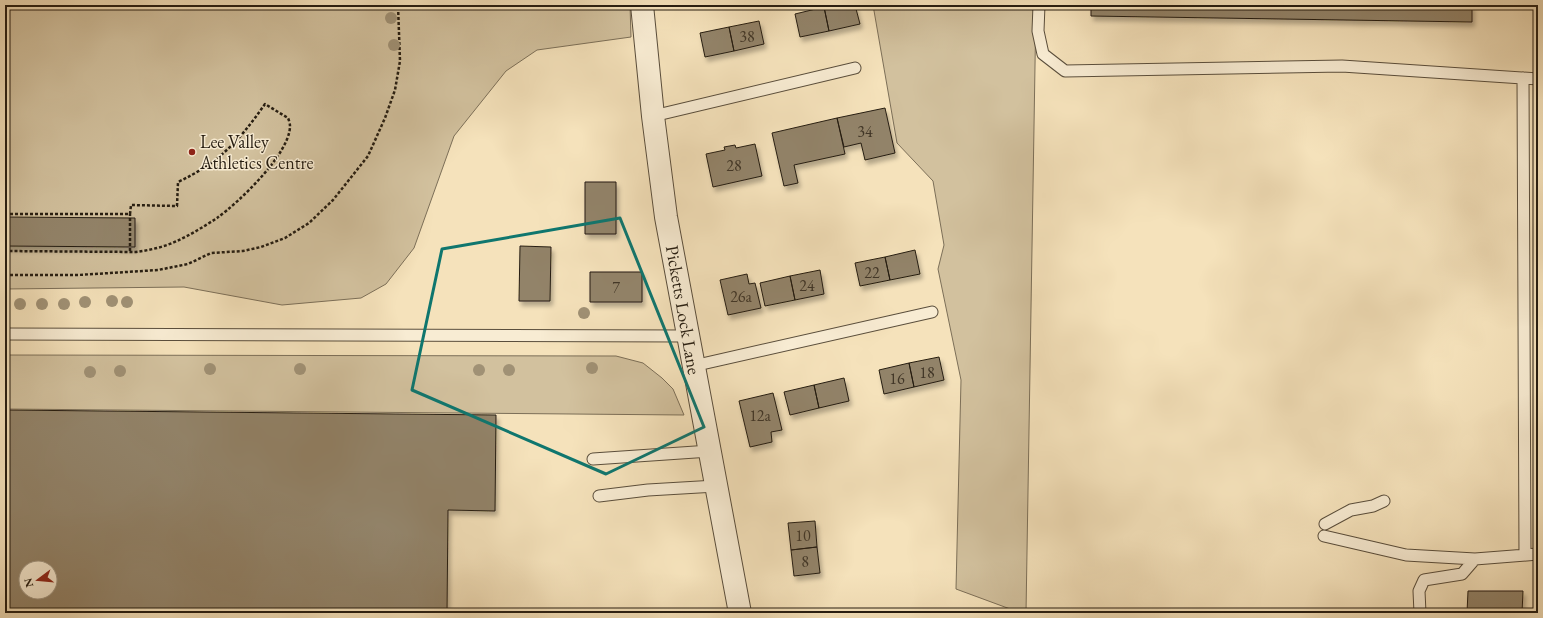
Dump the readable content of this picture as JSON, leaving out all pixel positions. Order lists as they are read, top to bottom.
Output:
{
  "streets": {
    "street": ["Picketts Lock Lane"]
  },
  "places": ["Lee Valley Athletics Centre"],
  "house_numbers": [
    "38",
    "34",
    "28",
    "22",
    "24",
    "7",
    "26a",
    "18",
    "16",
    "12a",
    "10",
    "8"
  ],
  "north": "left"
}
